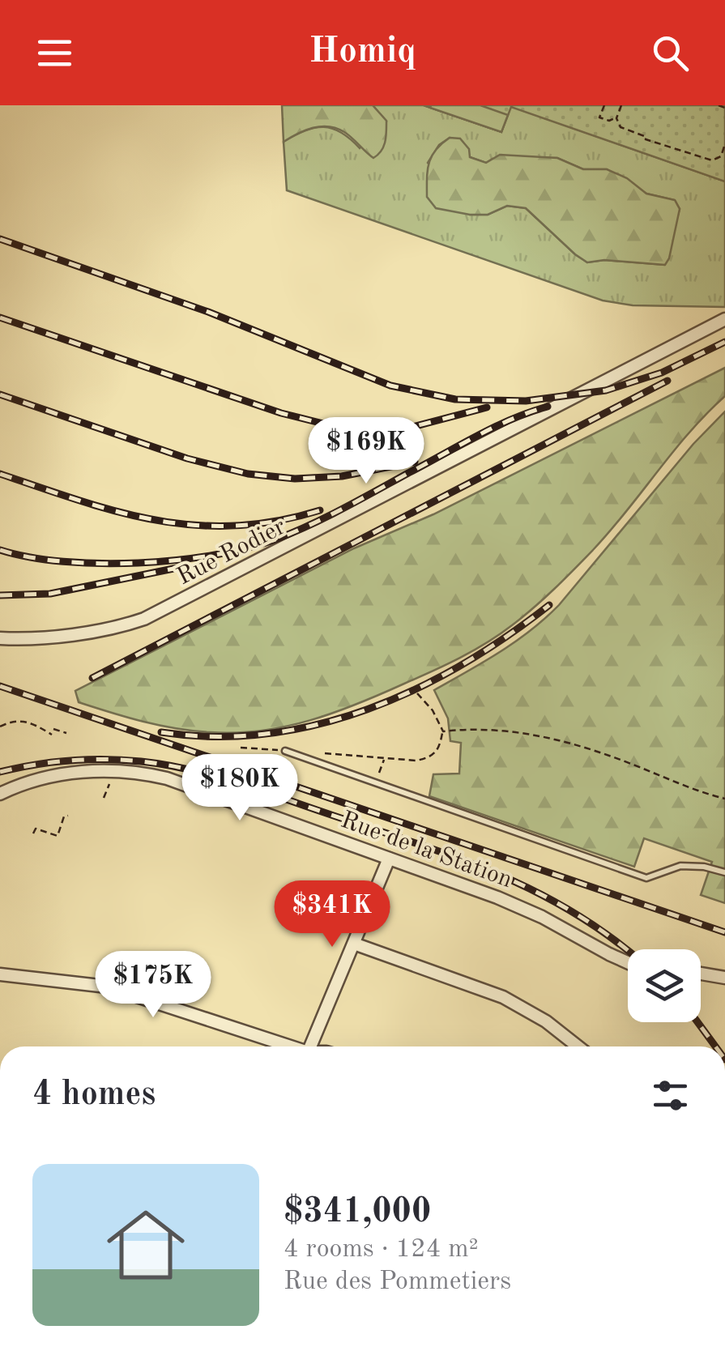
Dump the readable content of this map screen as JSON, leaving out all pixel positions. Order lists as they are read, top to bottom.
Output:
{
  "streets": {
    "street": ["Rue Rodier", "Rue de la Station"]
  },
  "page": {
    "header": "Homiq",
    "price": [
      "$169K",
      "$180K",
      "$341K",
      "$175K"
    ],
    "heading": "4 homes",
    "list": [
      {
        "name": "$341,000",
        "note": "4 rooms · 124 m² · Rue des Pommetiers"
      }
    ]
  }
}
